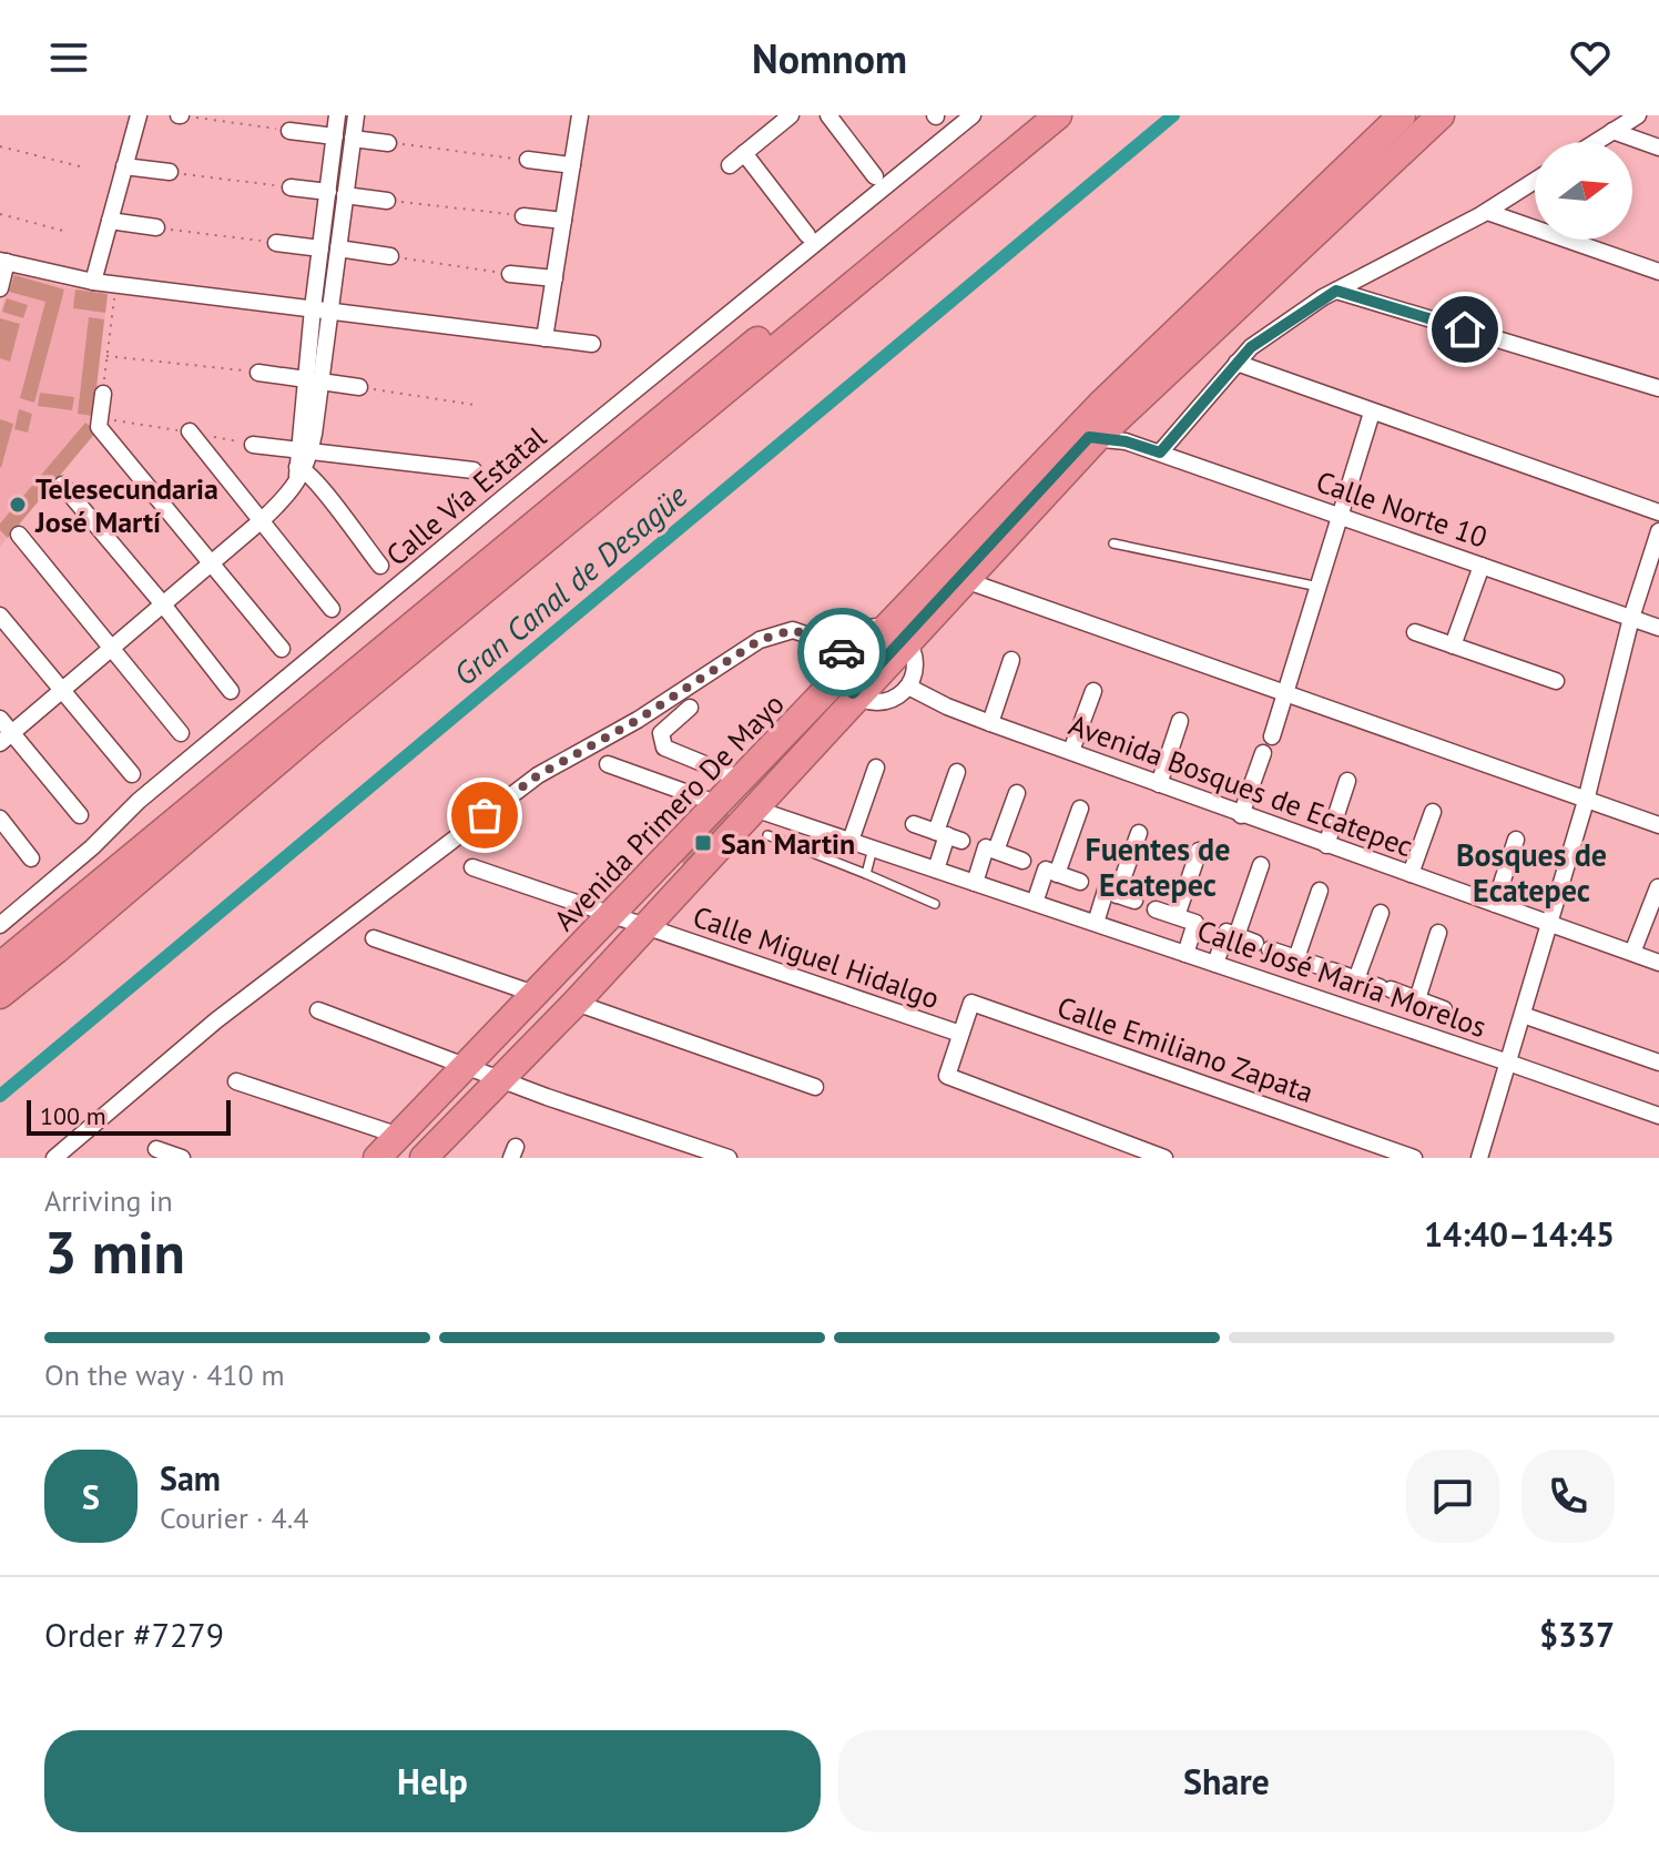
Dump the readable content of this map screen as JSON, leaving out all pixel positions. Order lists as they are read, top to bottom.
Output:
{
  "streets": {
    "highway": ["Avenida Primero De Mayo"],
    "street": [
      "Calle Vía Estatal",
      "Calle Norte 10",
      "Avenida Bosques de Ecatepec",
      "Calle Miguel Hidalgo",
      "Calle José María Morelos",
      "Calle Emiliano Zapata"
    ]
  },
  "crossings": [
    ["Calle Norte 10", "Avenida Primero De Mayo"],
    ["Avenida Primero De Mayo", "Calle Miguel Hidalgo"],
    ["Avenida Primero De Mayo", "Calle José María Morelos"],
    ["Calle Miguel Hidalgo", "Calle Emiliano Zapata"]
  ],
  "districts": ["Fuentes de Ecatepec", "Bosques de Ecatepec"],
  "water": ["Gran Canal de Desagüe"],
  "places": {
    "other": ["Telesecundaria José Martí"],
    "transit": ["San Martin"]
  },
  "scale_bar": "100 m",
  "north": "right",
  "page": {
    "header": "Nomnom",
    "scale": "100 m",
    "heading": ["3 min", "Arriving in", "14:40–14:45"],
    "panel": [
      "Sam",
      "Courier · 4.4",
      "Order #7279",
      "$337"
    ],
    "bar": "On the way · 410 m",
    "round": "S",
    "buttons": ["Help", "Share"]
  }
}
